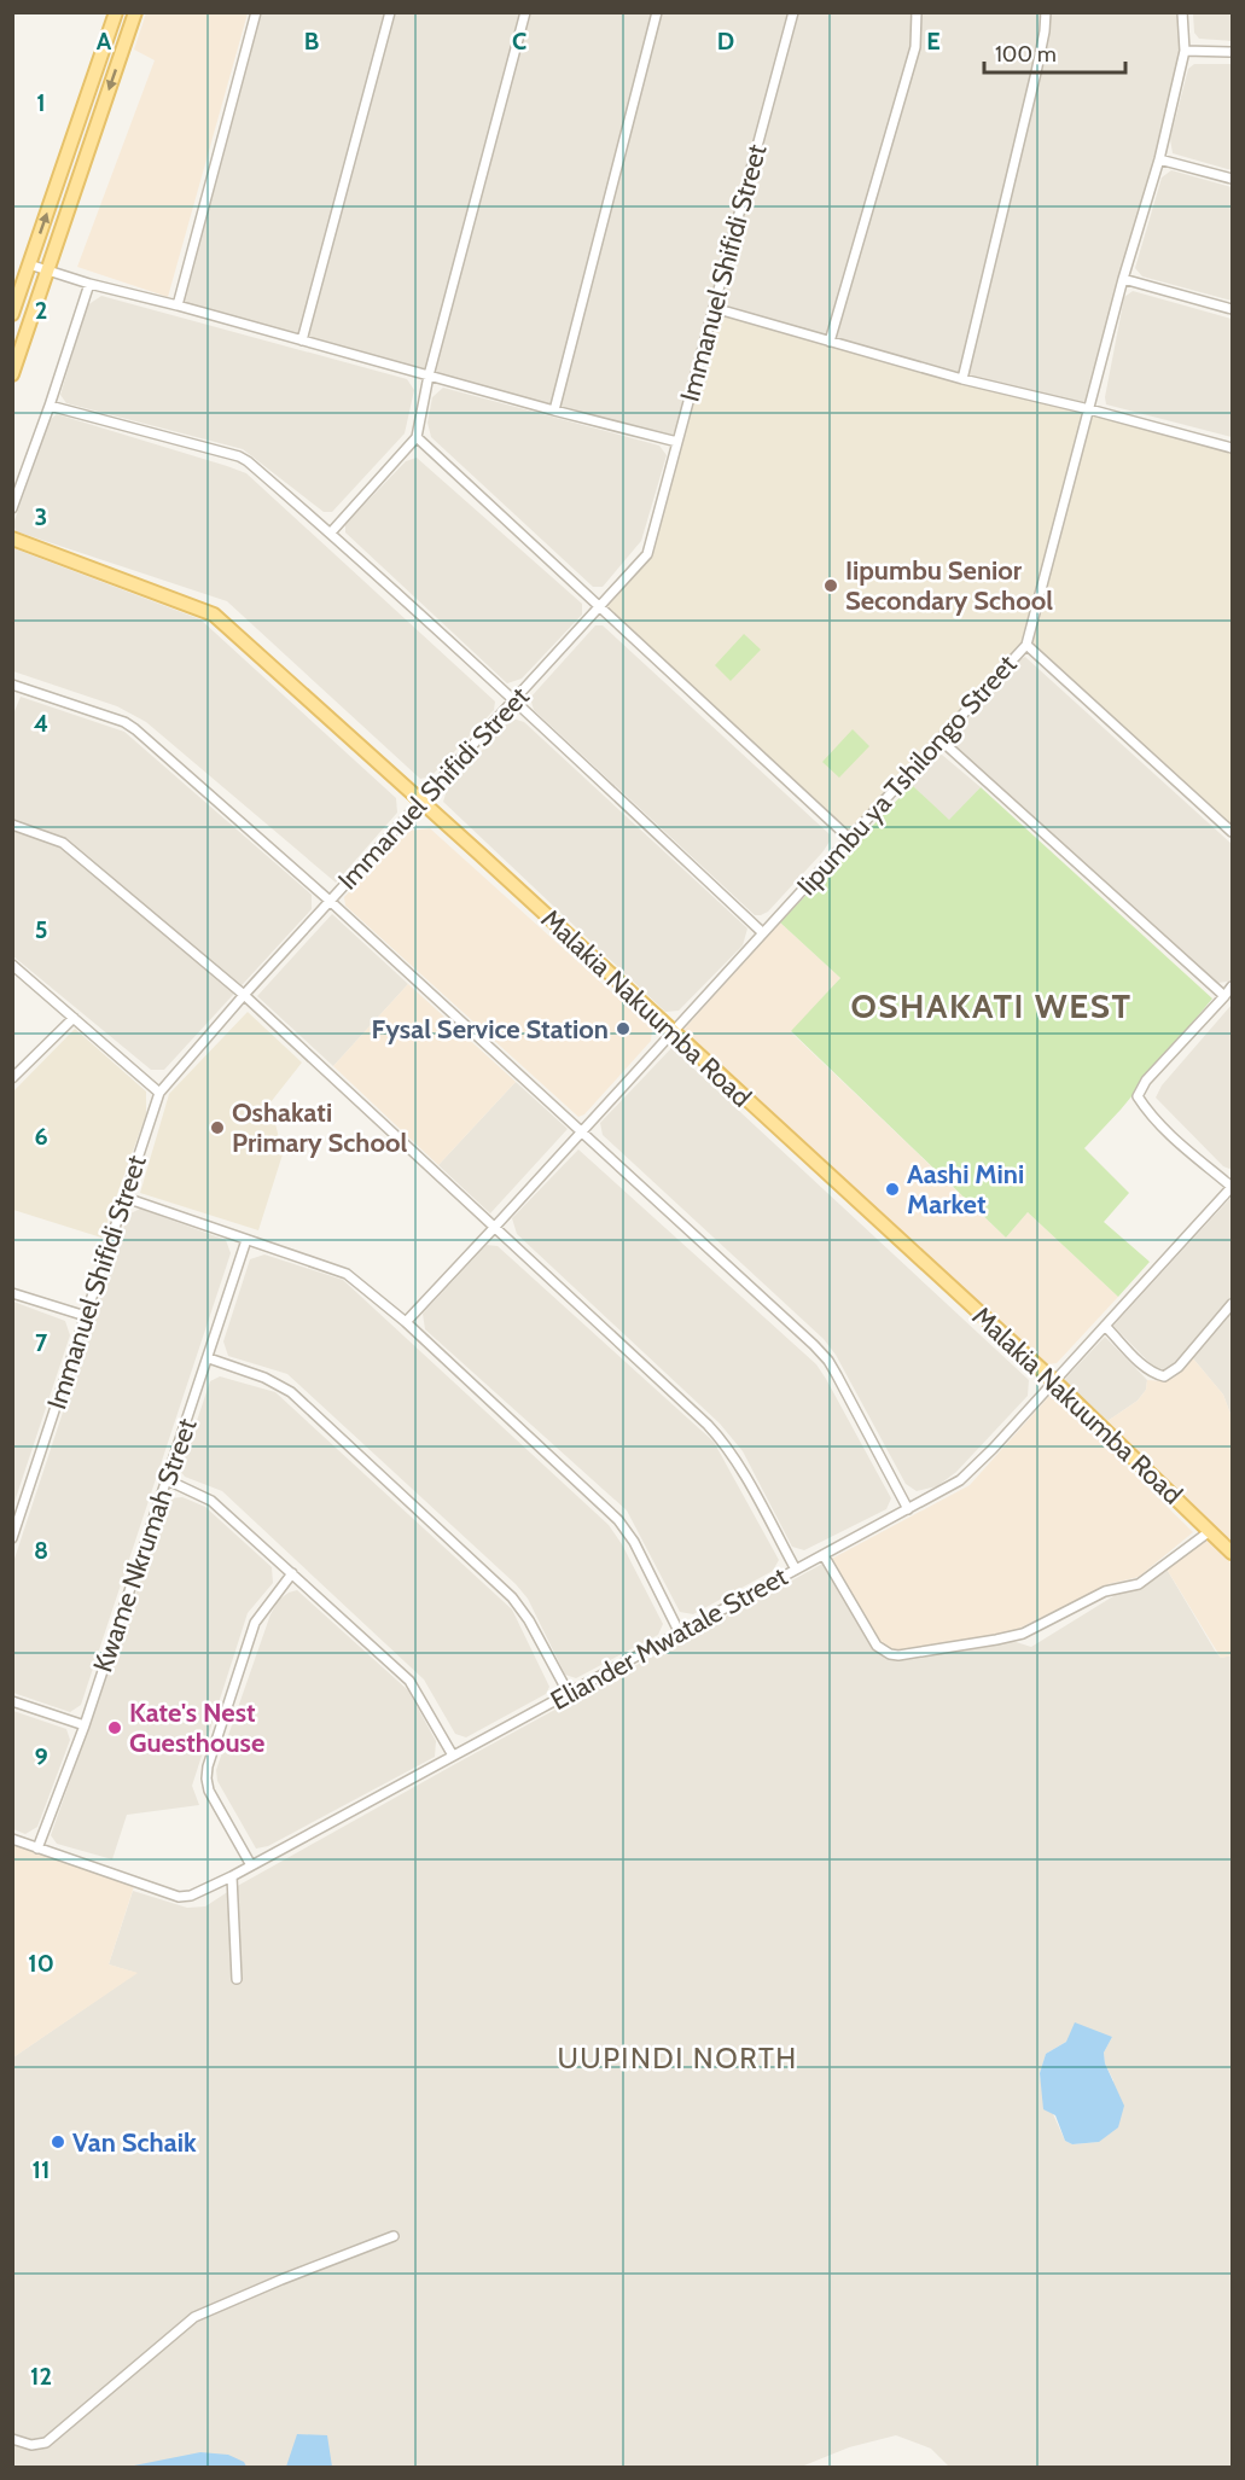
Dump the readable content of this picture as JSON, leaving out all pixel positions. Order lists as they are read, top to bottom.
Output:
{
  "streets": {
    "main road": ["Malakia Nakuumba Road"],
    "street": [
      "Immanuel Shifidi Street",
      "Iipumbu ya Tshilongo Street",
      "Kwame Nkrumah Street",
      "Eliander Mwatale Street"
    ]
  },
  "crossings": [
    ["Immanuel Shifidi Street", "Malakia Nakuumba Road"],
    ["Iipumbu ya Tshilongo Street", "Malakia Nakuumba Road"],
    ["Malakia Nakuumba Road", "Eliander Mwatale Street"],
    ["Kwame Nkrumah Street", "Eliander Mwatale Street"]
  ],
  "districts": ["OSHAKATI WEST", "UUPINDI NORTH"],
  "places": [
    "Iipumbu Senior Secondary School",
    "Fysal Service Station",
    "Oshakati Primary School",
    "Aashi Mini Market",
    "Kate's Nest Guesthouse",
    "Van Schaik"
  ],
  "scale_bar": "100 m",
  "grid": {
    "columns": [
      "A",
      "B",
      "C",
      "D",
      "E"
    ],
    "rows": [
      "1",
      "2",
      "3",
      "4",
      "5",
      "6",
      "7",
      "8",
      "9",
      "10",
      "11",
      "12"
    ]
  }
}
